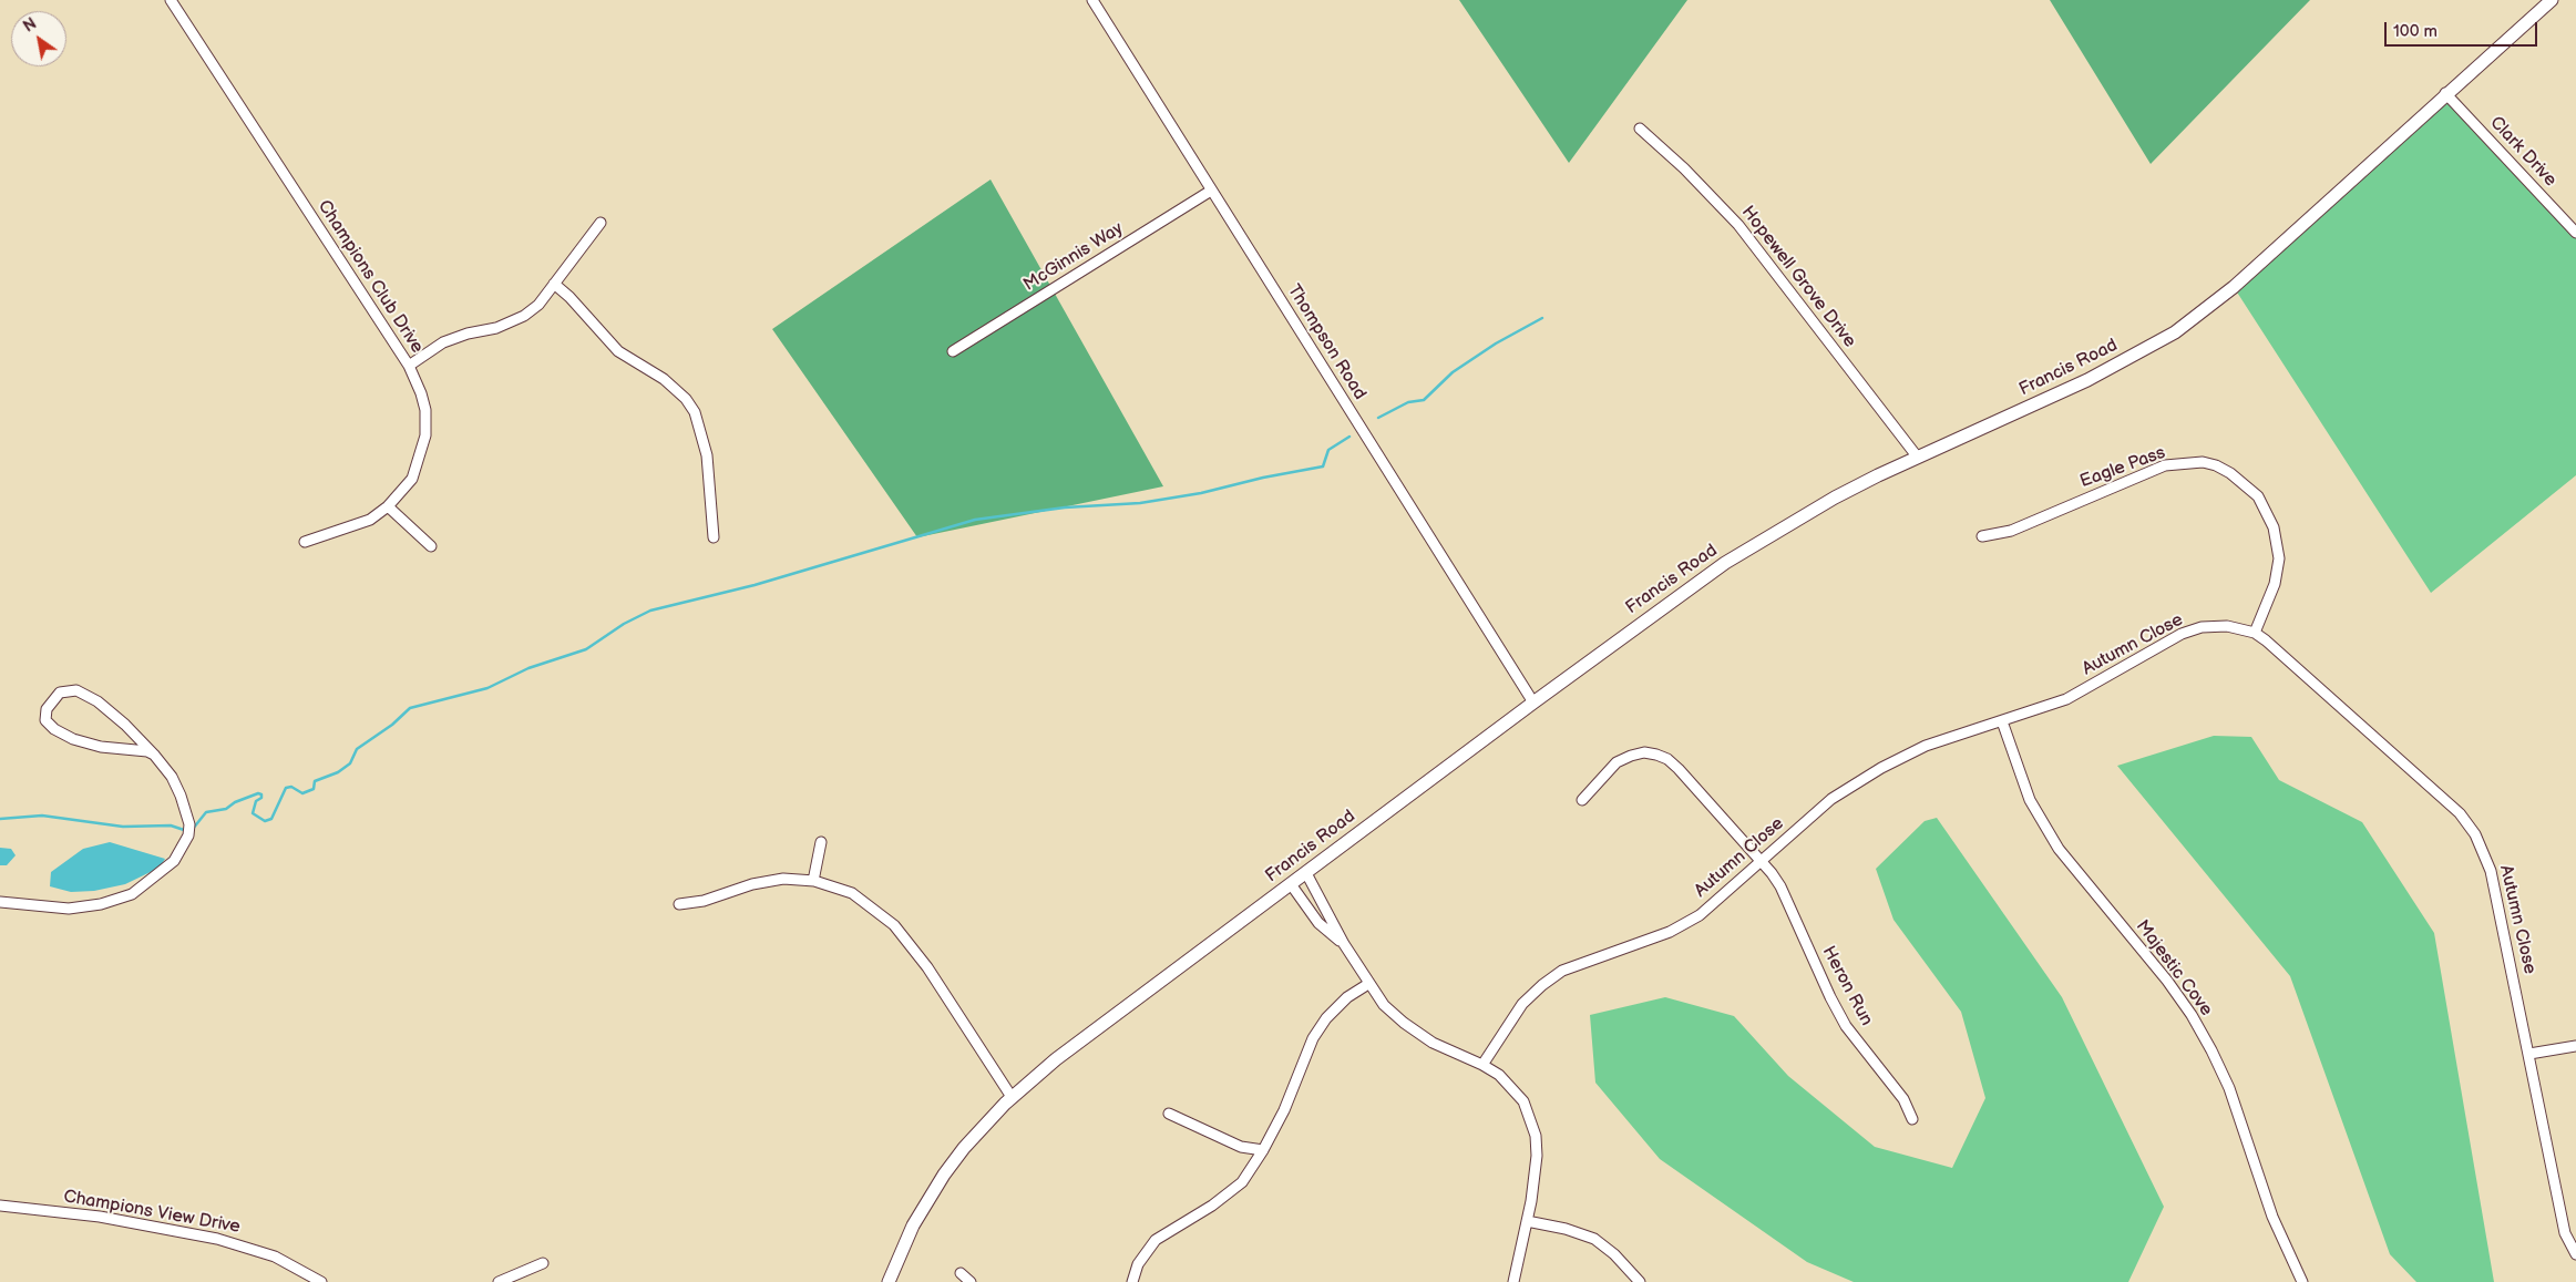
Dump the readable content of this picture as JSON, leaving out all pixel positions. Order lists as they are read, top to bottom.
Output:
{
  "streets": {
    "street": [
      "Clark Drive",
      "McGinnis Way",
      "Champions Club Drive",
      "Hopewell Grove Drive",
      "Thompson Road",
      "Francis Road",
      "Eagle Pass",
      "Autumn Close",
      "Majestic Cove",
      "Heron Run",
      "Champions View Drive"
    ]
  },
  "crossings": [
    ["Clark Drive", "Francis Road"],
    ["McGinnis Way", "Thompson Road"],
    ["Hopewell Grove Drive", "Francis Road"],
    ["Thompson Road", "Francis Road"],
    ["Eagle Pass", "Autumn Close"],
    ["Autumn Close", "Majestic Cove"],
    ["Autumn Close", "Heron Run"]
  ],
  "scale_bar": "100 m",
  "north": "top left"
}
